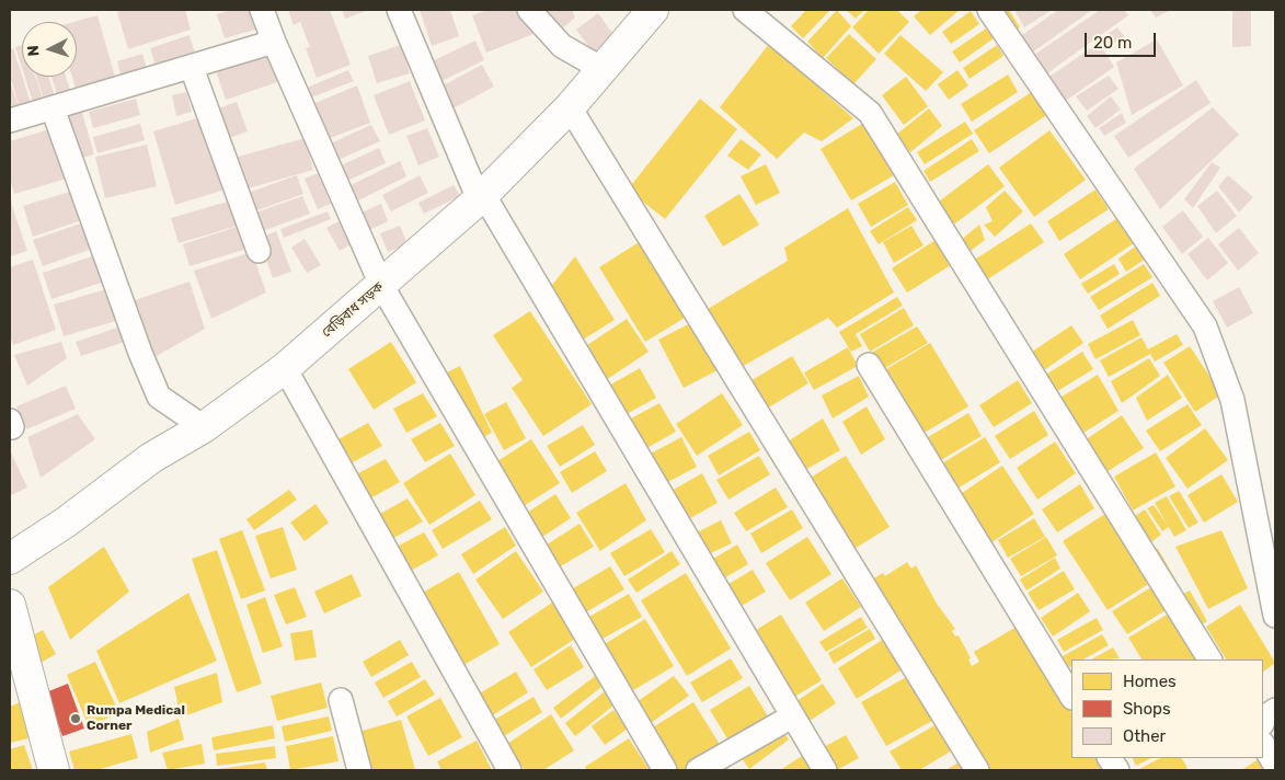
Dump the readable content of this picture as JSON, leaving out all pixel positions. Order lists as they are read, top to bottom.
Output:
{
  "streets": {
    "main road": ["বেড়িবাধ সড়ক"]
  },
  "places": ["Rumpa Medical Corner"],
  "legend": ["Homes", "Shops", "Other"],
  "scale_bar": "20 m",
  "north": "left"
}
